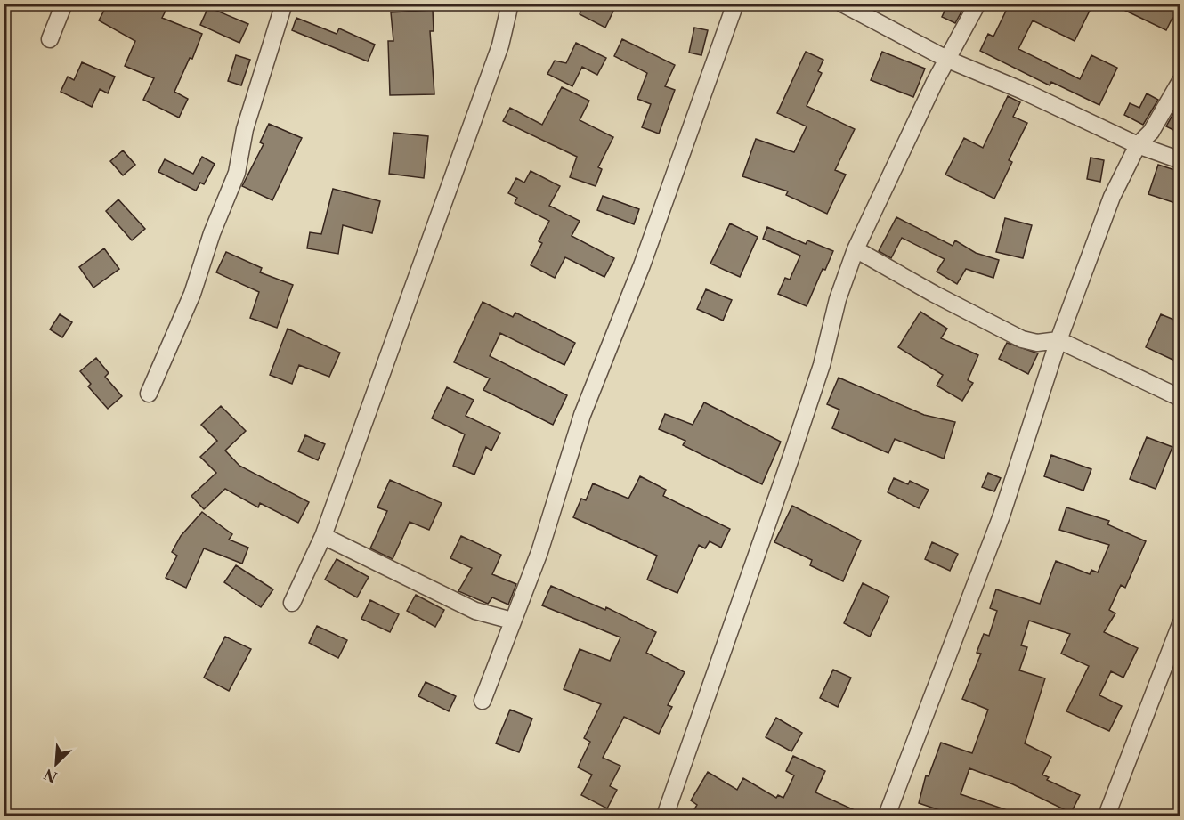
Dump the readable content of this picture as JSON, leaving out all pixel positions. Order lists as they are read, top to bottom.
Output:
{
  "north": "bottom left"
}
